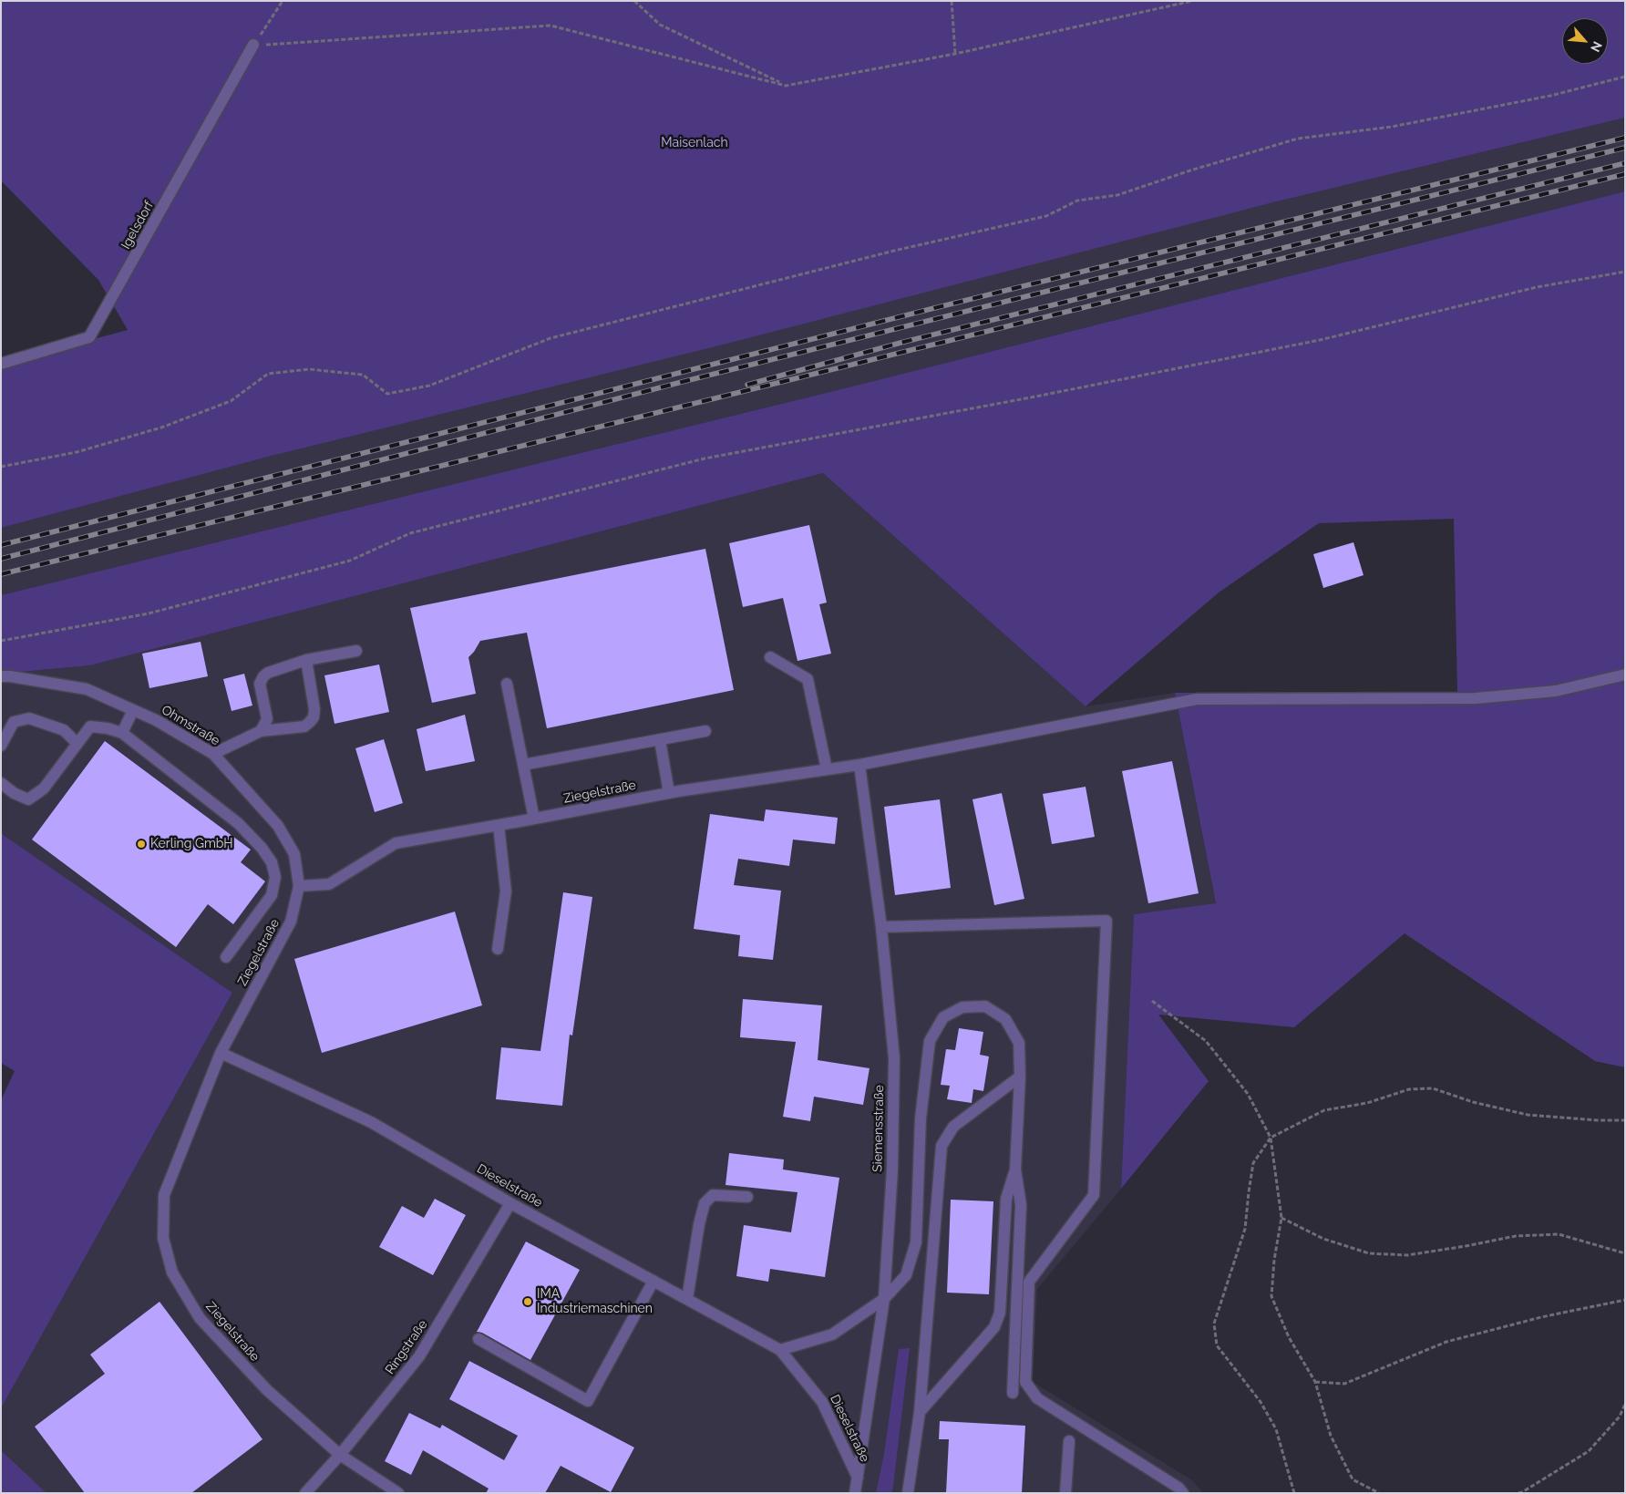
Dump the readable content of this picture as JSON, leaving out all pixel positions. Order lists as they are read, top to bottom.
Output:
{
  "streets": {
    "street": [
      "Igelsdorf",
      "Ohmstraße",
      "Ziegelstraße",
      "Siemensstraße",
      "Dieselstraße",
      "Ringstraße"
    ]
  },
  "crossings": [
    ["Ohmstraße", "Ziegelstraße"],
    ["Ziegelstraße", "Siemensstraße"],
    ["Ziegelstraße", "Dieselstraße"],
    ["Ziegelstraße", "Ringstraße"],
    ["Siemensstraße", "Dieselstraße"],
    ["Dieselstraße", "Ringstraße"]
  ],
  "parks": ["Maisenlach"],
  "places": ["Kerling GmbH", "IMA Industriemaschinen"],
  "north": "bottom right"
}
